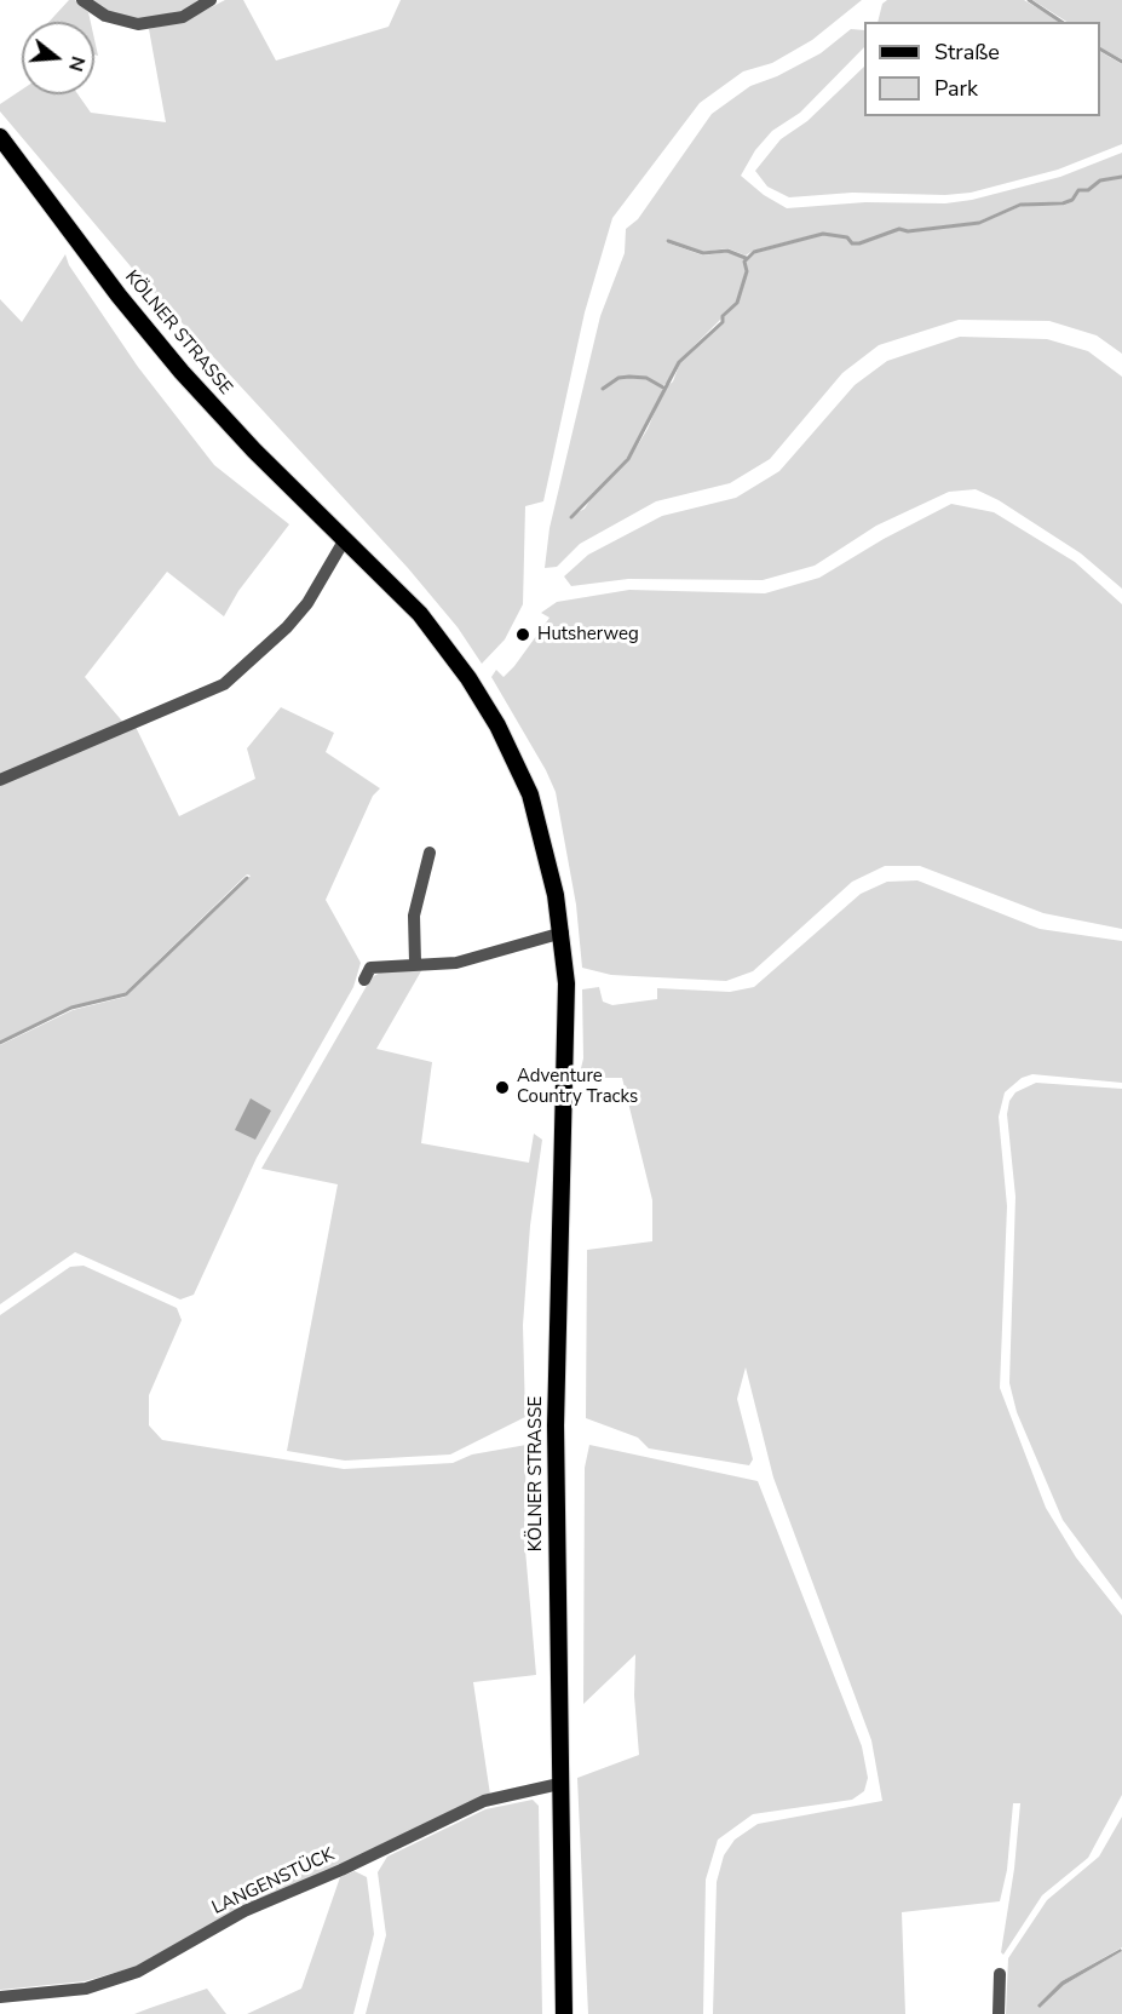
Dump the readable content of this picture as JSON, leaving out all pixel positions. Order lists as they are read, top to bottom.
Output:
{
  "streets": {
    "main road": ["KÖLNER STRASSE"],
    "street": ["LANGENSTÜCK"]
  },
  "crossings": [
    ["KÖLNER STRASSE", "LANGENSTÜCK"]
  ],
  "places": ["Hutsherweg", "Adventure Country Tracks"],
  "legend": ["Straße", "Park"],
  "north": "right"
}
